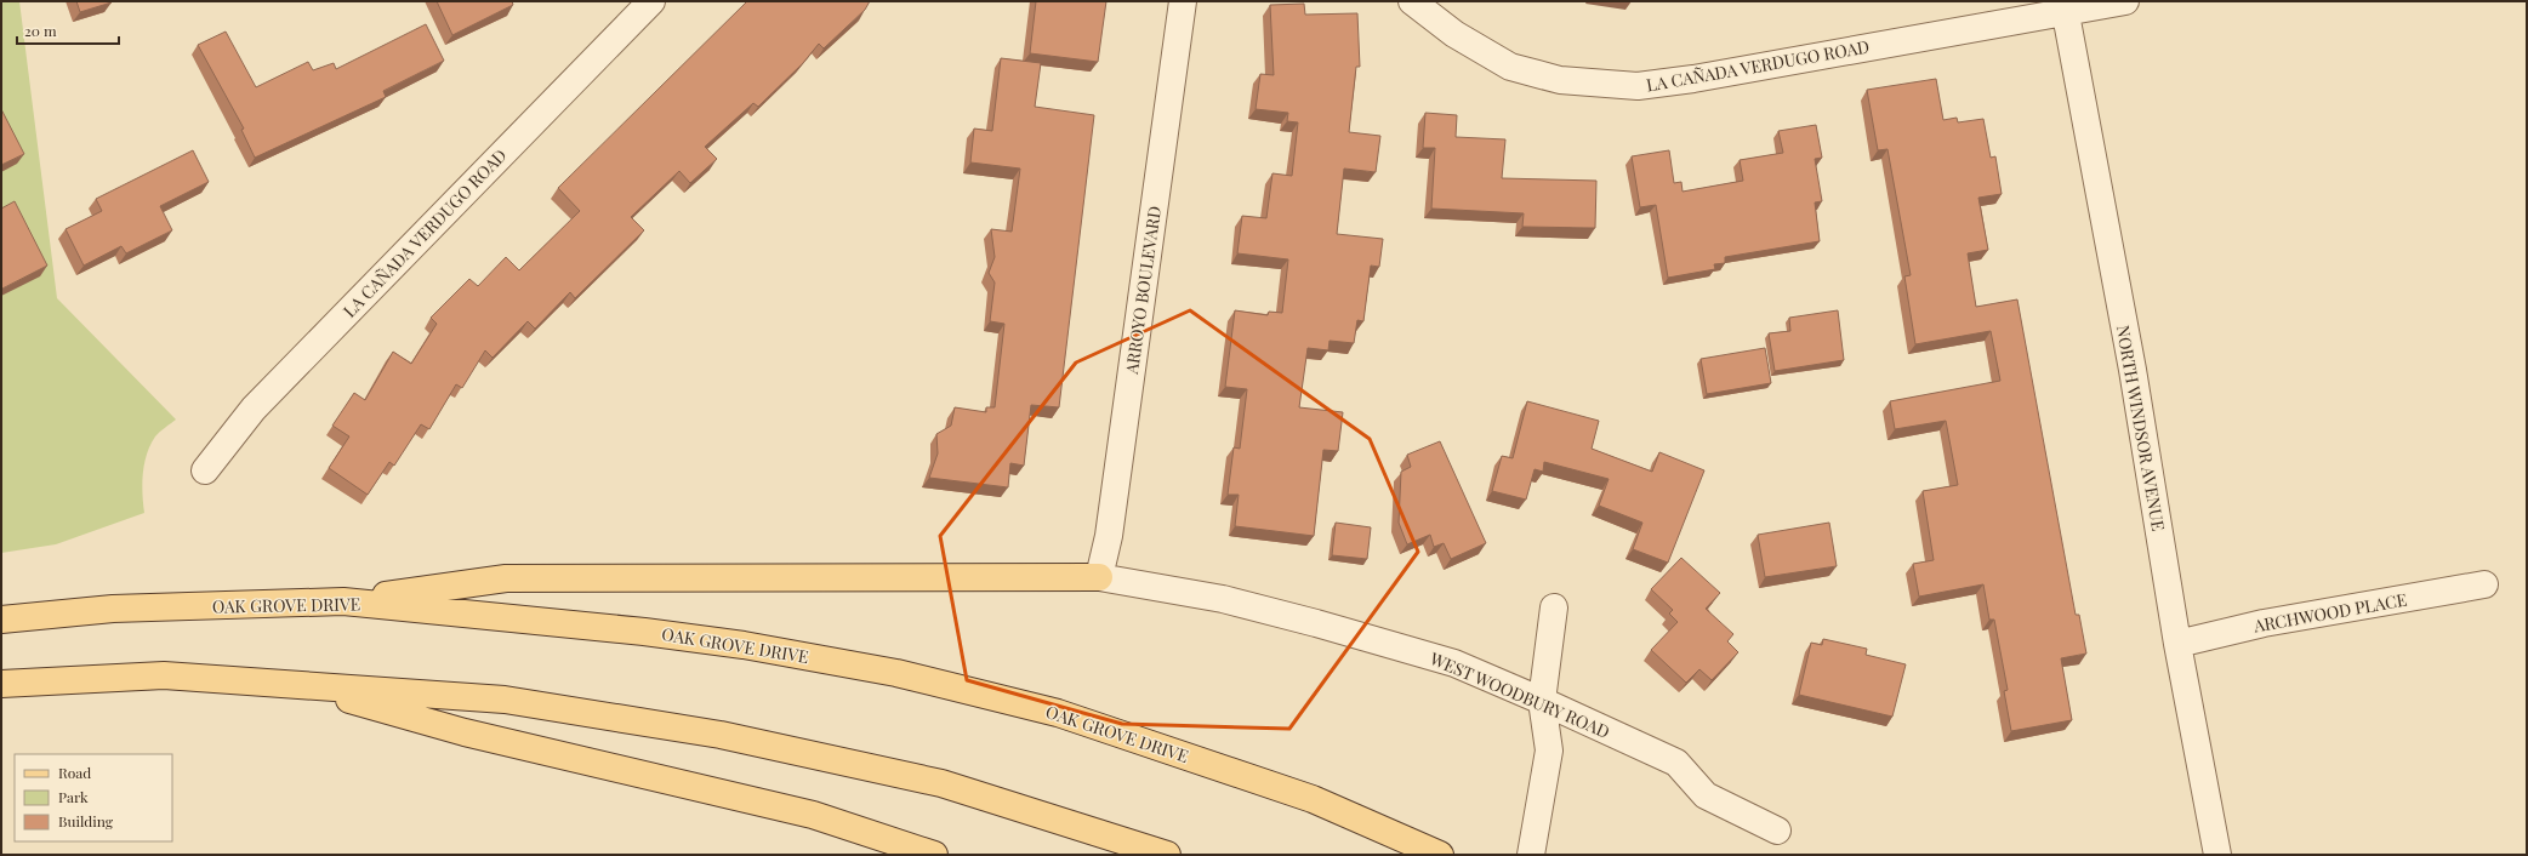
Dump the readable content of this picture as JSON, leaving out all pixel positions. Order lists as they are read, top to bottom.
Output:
{
  "streets": {
    "main road": ["OAK GROVE DRIVE"],
    "street": [
      "LA CAÑADA VERDUGO ROAD",
      "ARROYO BOULEVARD",
      "NORTH WINDSOR AVENUE",
      "ARCHWOOD PLACE",
      "WEST WOODBURY ROAD"
    ]
  },
  "crossings": [
    ["LA CAÑADA VERDUGO ROAD", "NORTH WINDSOR AVENUE"],
    ["ARROYO BOULEVARD", "WEST WOODBURY ROAD"],
    ["NORTH WINDSOR AVENUE", "ARCHWOOD PLACE"]
  ],
  "legend": ["Road", "Park", "Building"],
  "scale_bar": "20 m"
}
